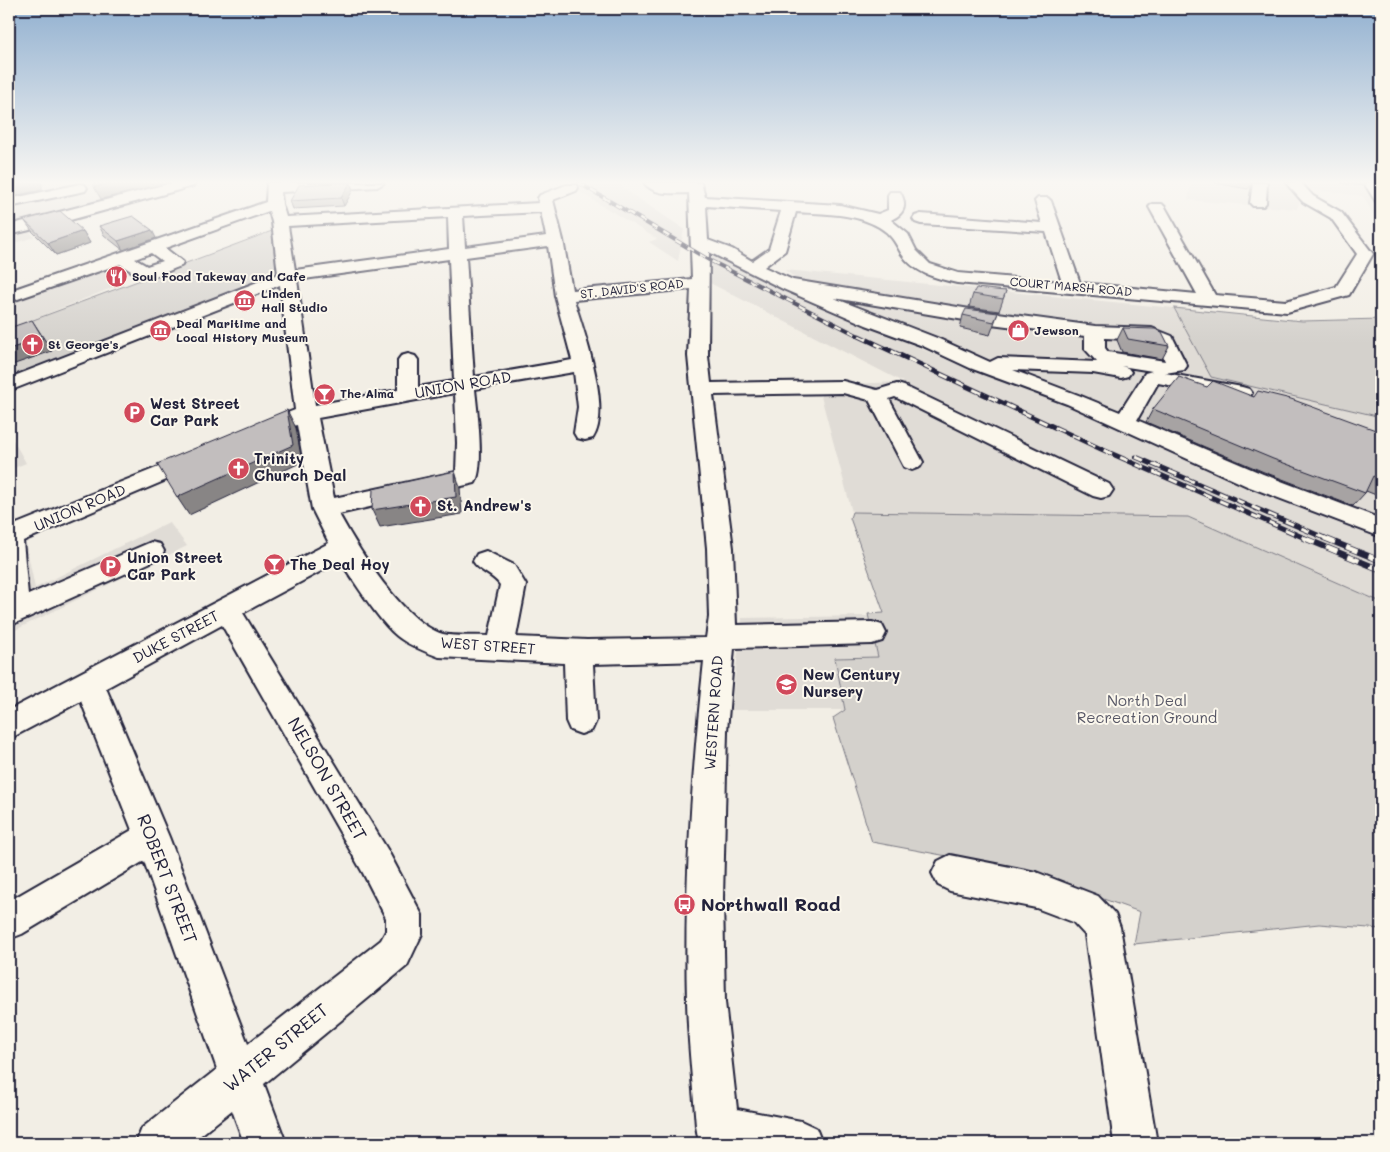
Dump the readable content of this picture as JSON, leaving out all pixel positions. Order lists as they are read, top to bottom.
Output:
{
  "streets": {
    "street": [
      "COURT MARSH ROAD",
      "ST. DAVID'S ROAD",
      "UNION ROAD",
      "DUKE STREET",
      "WEST STREET",
      "WESTERN ROAD",
      "NELSON STREET",
      "ROBERT STREET",
      "WATER STREET"
    ]
  },
  "crossings": [
    ["ST. DAVID'S ROAD", "WESTERN ROAD"],
    ["UNION ROAD", "WEST STREET"],
    ["DUKE STREET", "WEST STREET"],
    ["DUKE STREET", "NELSON STREET"],
    ["DUKE STREET", "ROBERT STREET"],
    ["WEST STREET", "WESTERN ROAD"],
    ["NELSON STREET", "WATER STREET"],
    ["ROBERT STREET", "WATER STREET"]
  ],
  "parks": ["North Deal Recreation Ground"],
  "places": {
    "restaurant": ["Soul Food Takeway and Cafe"],
    "museum": ["Linden Hall Studio", "Deal Maritime and Local History Museum"],
    "shop": ["Jewson"],
    "church": ["St George's", "Trinity Church Deal", "St. Andrew's"],
    "bar": ["The Alma", "The Deal Hoy"],
    "parking": ["West Street Car Park", "Union Street Car Park"],
    "school or university": ["New Century Nursery"],
    "bus stop": ["Northwall Road"]
  }
}
